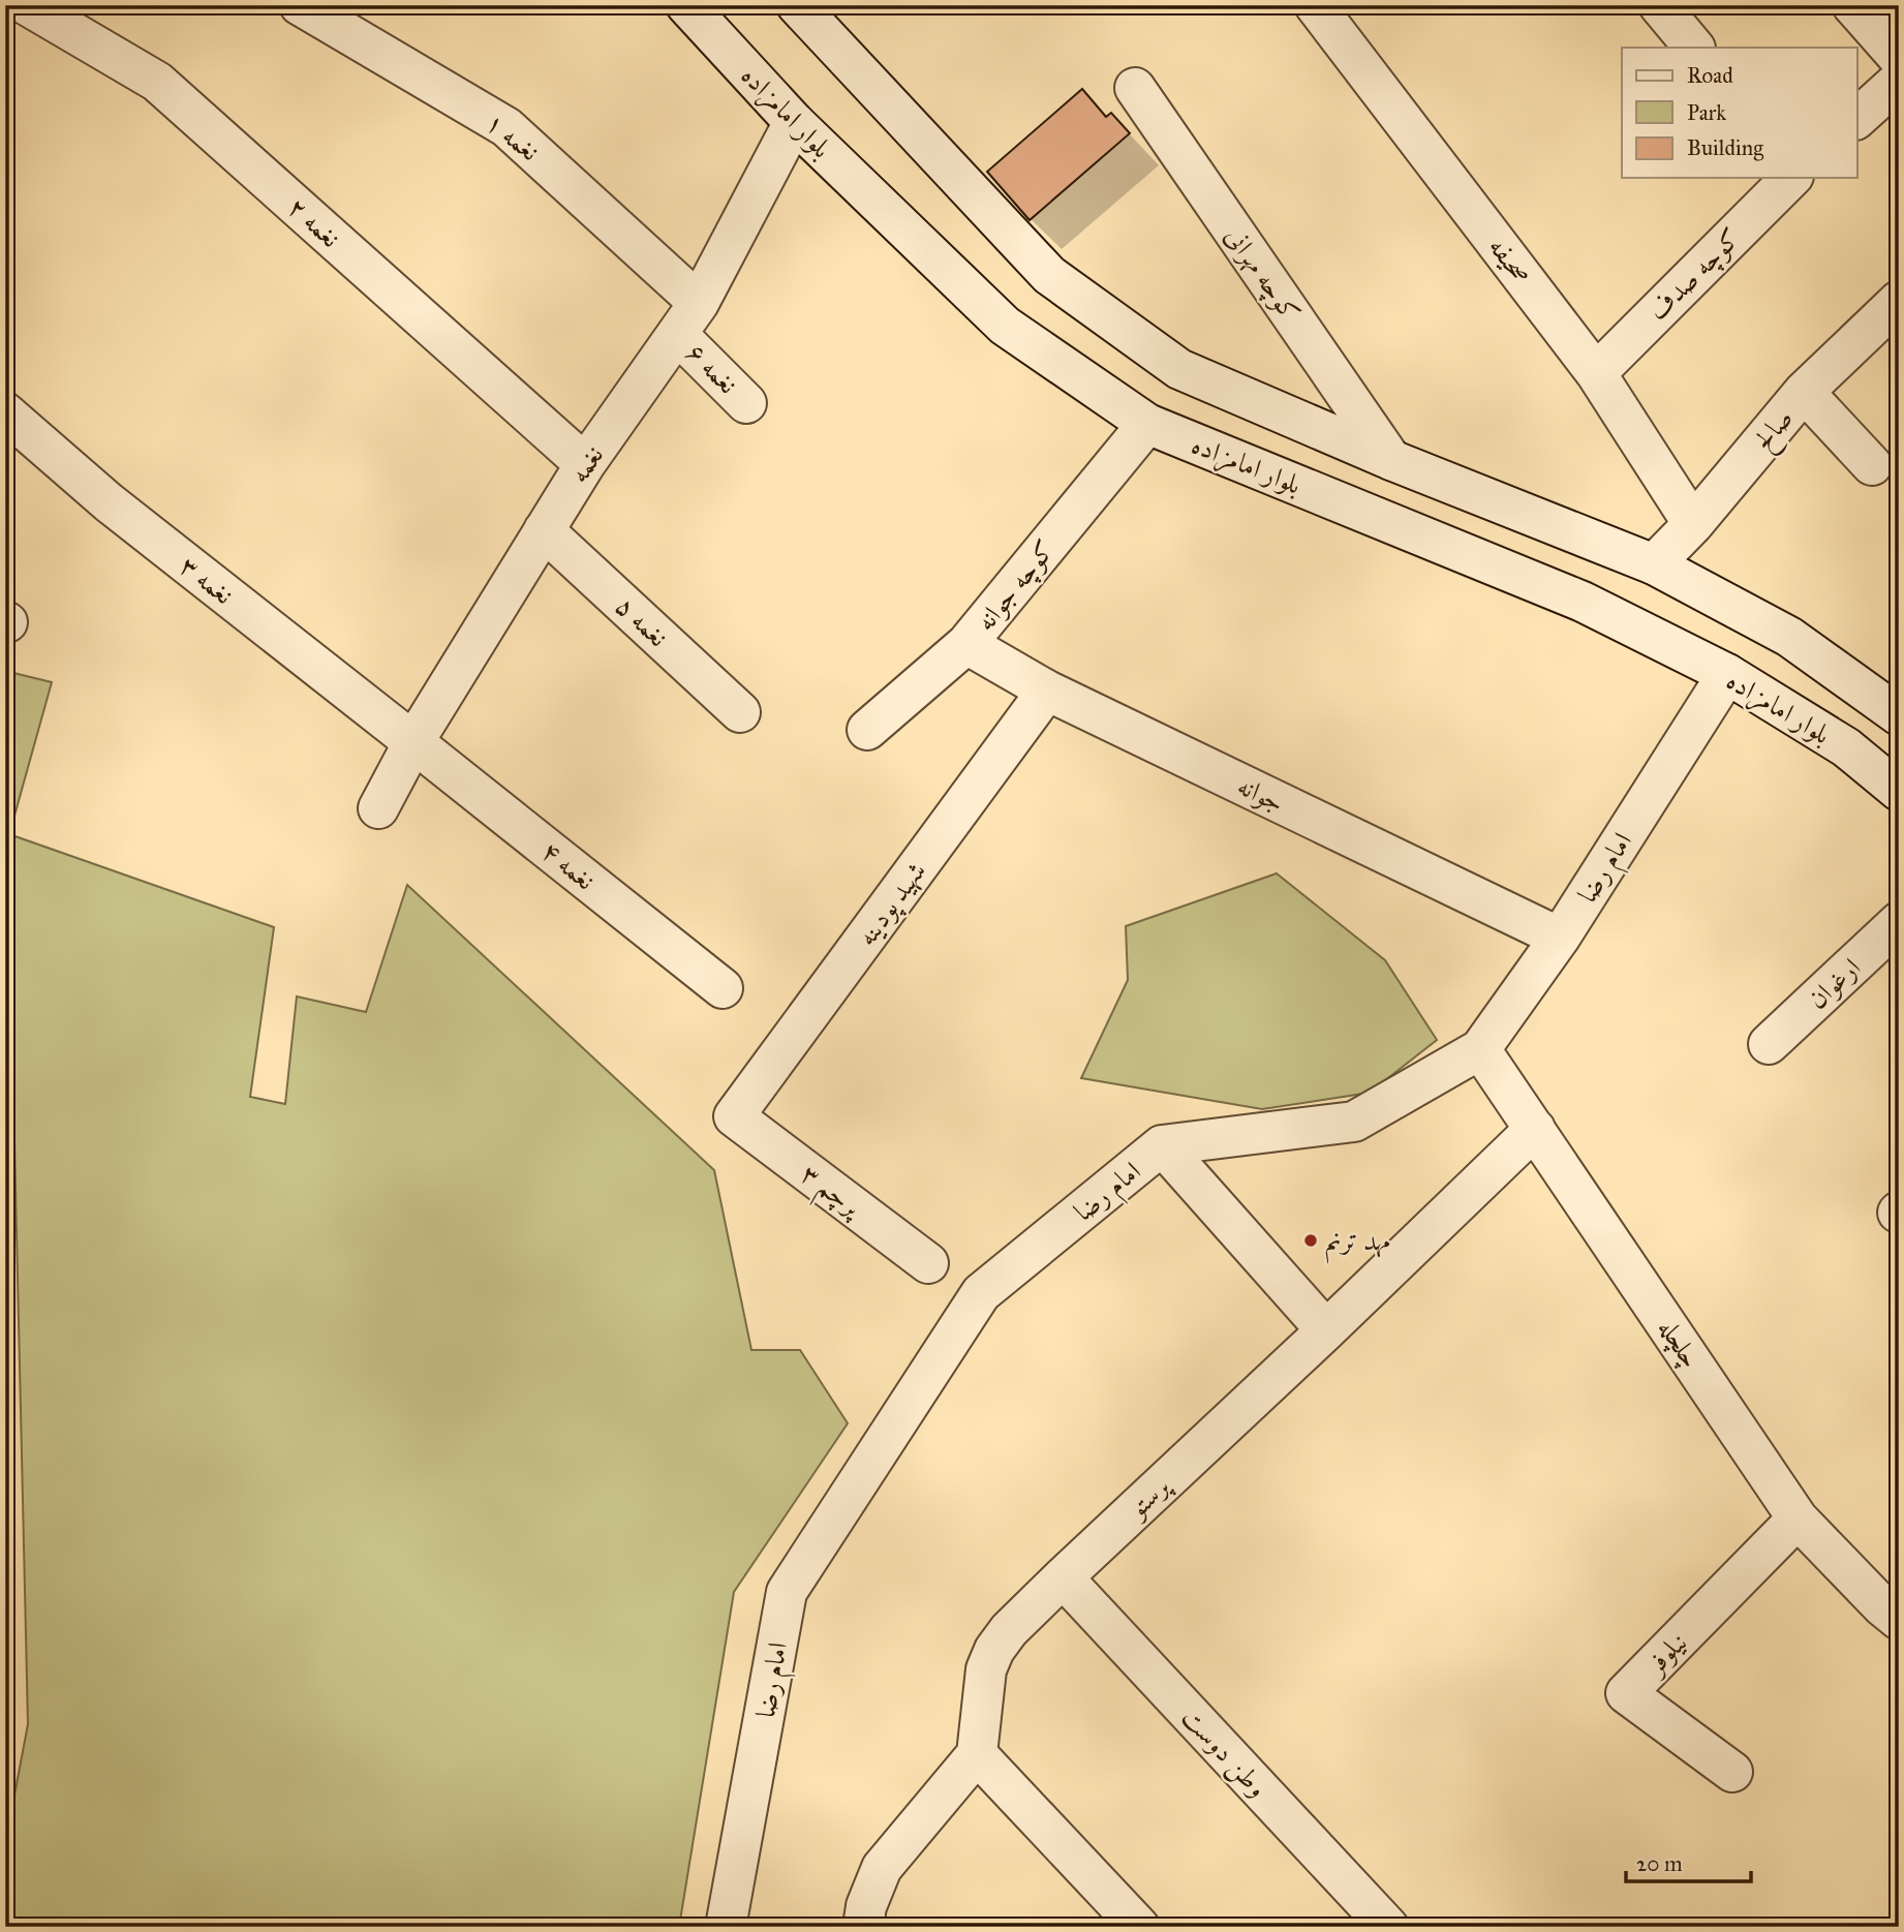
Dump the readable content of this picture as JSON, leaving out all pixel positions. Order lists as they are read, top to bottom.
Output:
{
  "streets": {
    "street": [
      "بلوار امامزاده",
      "نغمه ۱",
      "نغمه ۲",
      "صحیفه",
      "کوچه مهرانی",
      "کوچه صدف",
      "نغمه ۶",
      "صالح",
      "نغمه",
      "نغمه ۳",
      "کوچه جوانه",
      "نغمه ۵",
      "جوانه",
      "نغمه ۴",
      "امام رضا",
      "شهید پودینه",
      "ارغوان",
      "پرچم ۳",
      "چلچله",
      "پرستو",
      "نیلوفر",
      "وطن دوست"
    ]
  },
  "crossings": [
    ["بلوار امامزاده", "نغمه"],
    ["بلوار امامزاده", "کوچه جوانه"],
    ["بلوار امامزاده", "امام رضا"],
    ["نغمه ۱", "نغمه ۶"],
    ["نغمه ۱", "نغمه"],
    ["نغمه ۲", "نغمه"],
    ["صحیفه", "کوچه صدف"],
    ["صحیفه", "صالح"],
    ["نغمه ۶", "نغمه"],
    ["نغمه", "نغمه ۳"],
    ["نغمه", "نغمه ۵"],
    ["نغمه", "نغمه ۴"],
    ["نغمه ۳", "نغمه ۴"],
    ["کوچه جوانه", "جوانه"],
    ["جوانه", "امام رضا"],
    ["جوانه", "شهید پودینه"],
    ["امام رضا", "چلچله"],
    ["شهید پودینه", "پرچم ۳"],
    ["چلچله", "پرستو"],
    ["چلچله", "نیلوفر"],
    ["پرستو", "وطن دوست"]
  ],
  "places": ["مهد ترنم"],
  "legend": ["Road", "Park", "Building"],
  "scale_bar": "20 m"
}
